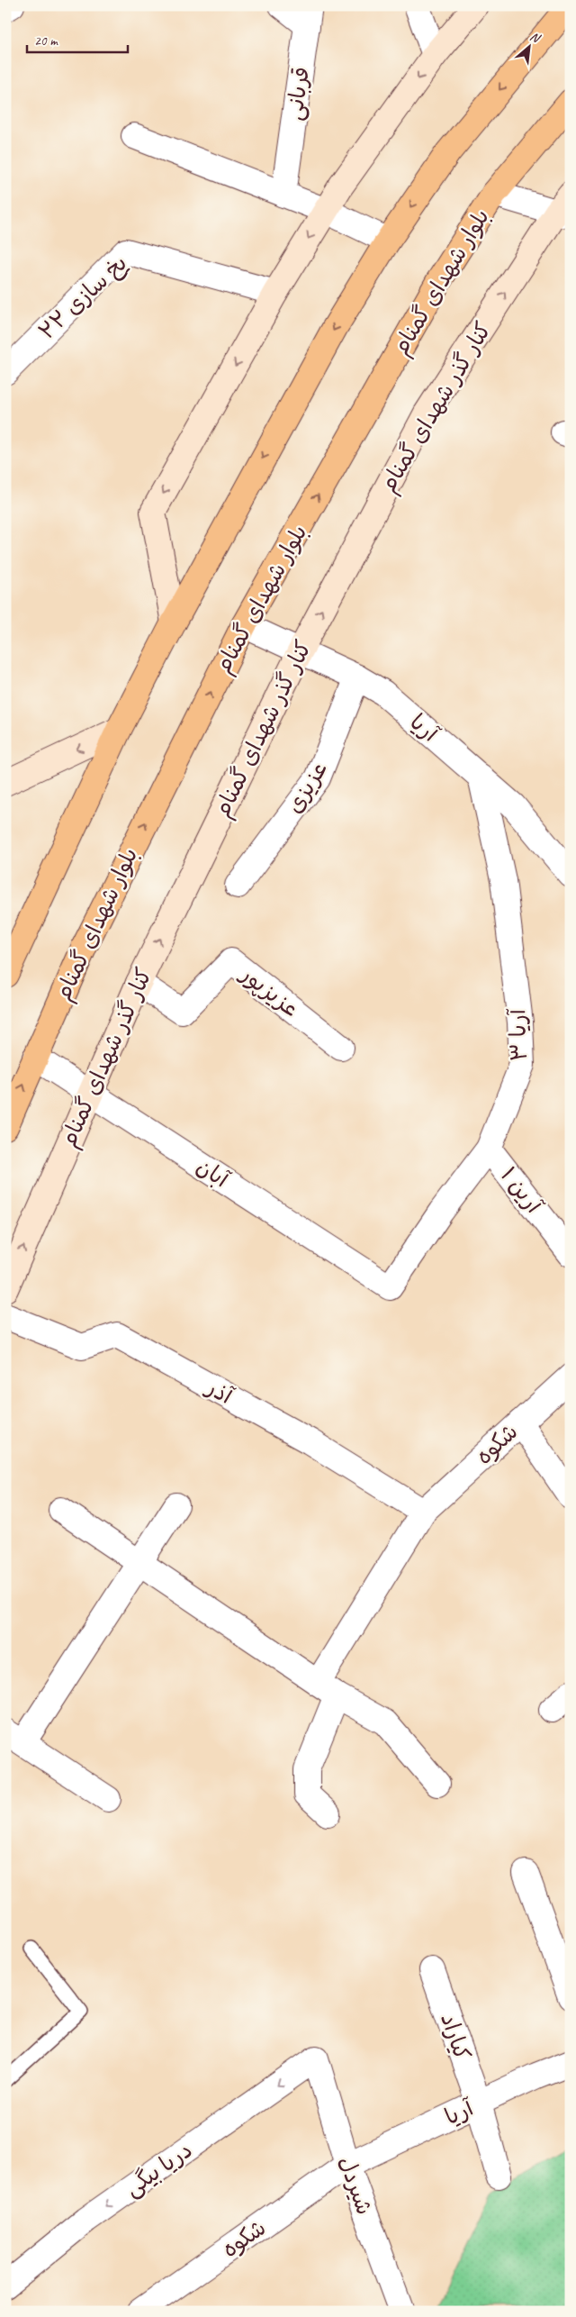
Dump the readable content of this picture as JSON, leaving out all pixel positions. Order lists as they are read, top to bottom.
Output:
{
  "streets": {
    "highway": ["بلوار شهدای گمنام"],
    "street": [
      "قربانی",
      "یخ سازی ۲۲",
      "کنار گذر شهدای گمنام",
      "آریا",
      "عزیزی",
      "عزیزپور",
      "آریا ۳",
      "آبان",
      "آرین ۱",
      "آذر",
      "شکوه",
      "کیاراد",
      "دریا بیگی",
      "شیردل"
    ]
  },
  "crossings": [
    ["بلوار شهدای گمنام", "آریا"],
    ["بلوار شهدای گمنام", "آبان"],
    ["کنار گذر شهدای گمنام", "آریا"],
    ["کنار گذر شهدای گمنام", "عزیزپور"],
    ["کنار گذر شهدای گمنام", "آبان"],
    ["آریا", "عزیزی"],
    ["آریا", "آریا ۳"],
    ["آریا", "شکوه"],
    ["آریا", "کیاراد"],
    ["آریا", "شیردل"],
    ["آریا ۳", "آبان"],
    ["آریا ۳", "آرین ۱"],
    ["آذر", "شکوه"],
    ["شکوه", "شیردل"],
    ["دریا بیگی", "شیردل"]
  ],
  "one_way": ["دریا بیگی"],
  "scale_bar": "20 m",
  "north": "top right"
}
